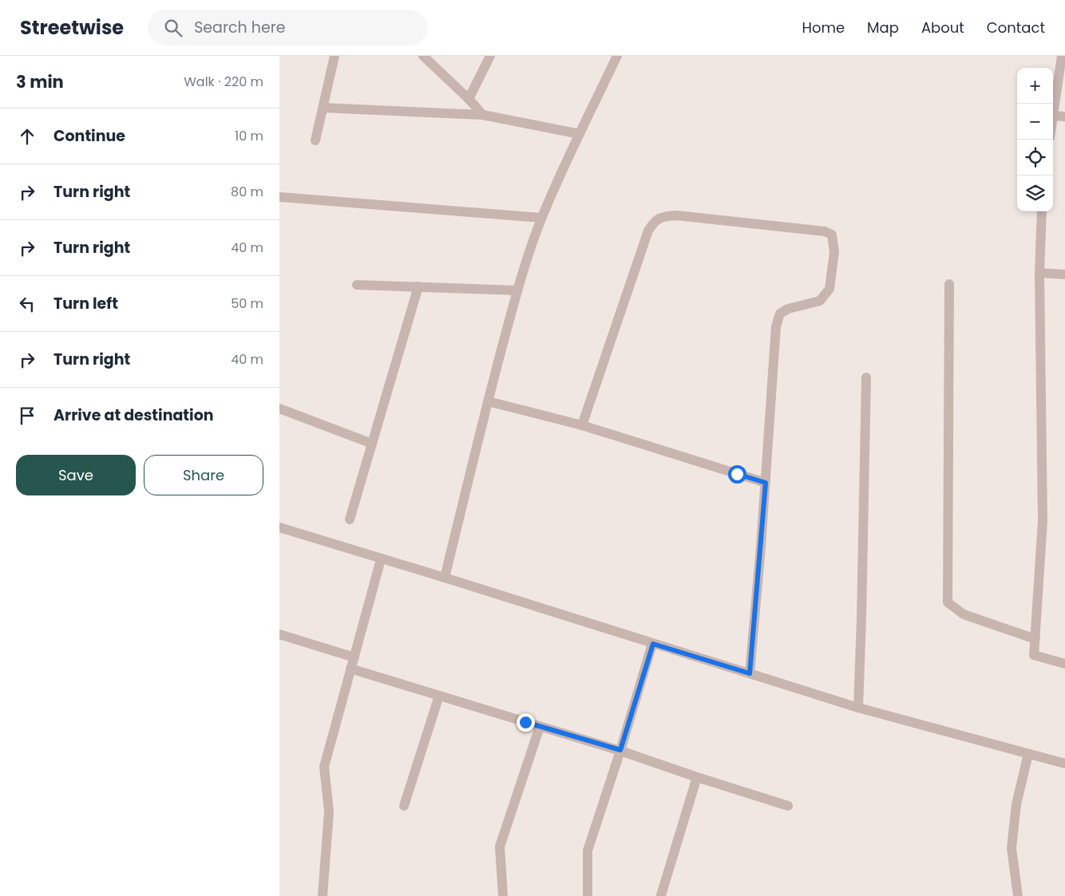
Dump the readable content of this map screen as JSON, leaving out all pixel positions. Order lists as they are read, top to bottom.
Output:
{
  "page": {
    "header": "Streetwise",
    "search": "Search here",
    "nav": [
      "Home",
      "Map",
      "About",
      "Contact"
    ],
    "heading": ["3 min", "Walk · 220 m"],
    "map_buttons": ["+", "−"],
    "list": [
      ["Continue", "10 m"],
      ["Turn right", "80 m"],
      ["Turn right", "40 m"],
      ["Turn left", "50 m"],
      ["Turn right", "40 m"],
      "Arrive at destination"
    ],
    "buttons": ["Save", "Share"]
  }
}
